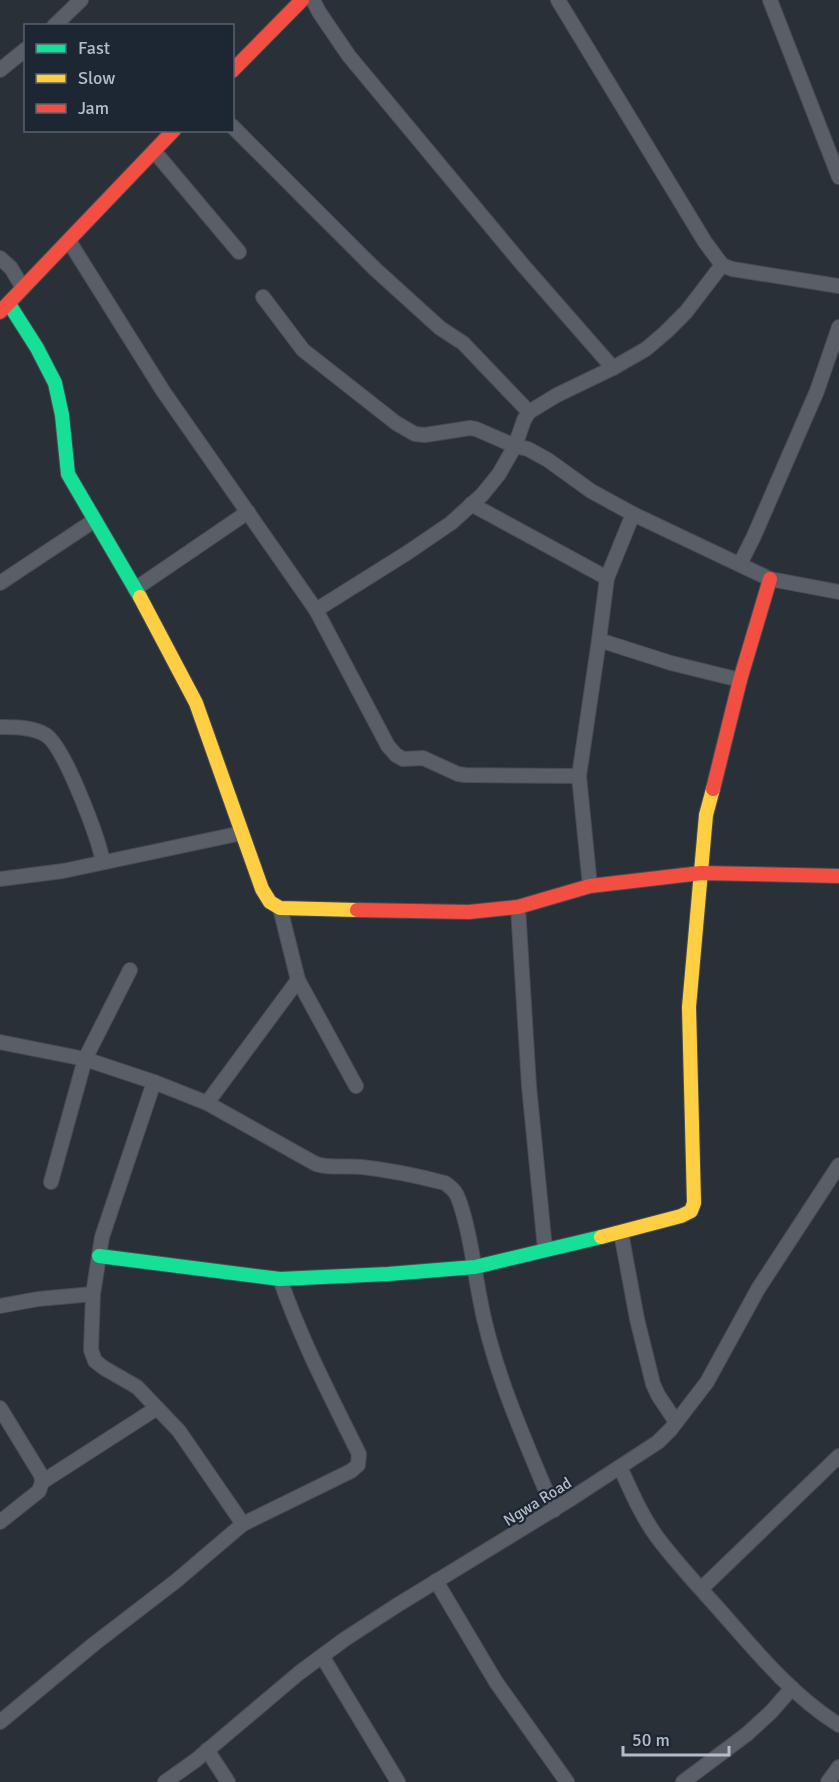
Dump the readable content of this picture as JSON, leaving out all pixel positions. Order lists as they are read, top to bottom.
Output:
{
  "streets": {
    "street": ["Ngwa Road"]
  },
  "legend": ["Fast", "Slow", "Jam"],
  "scale_bar": "50 m"
}
